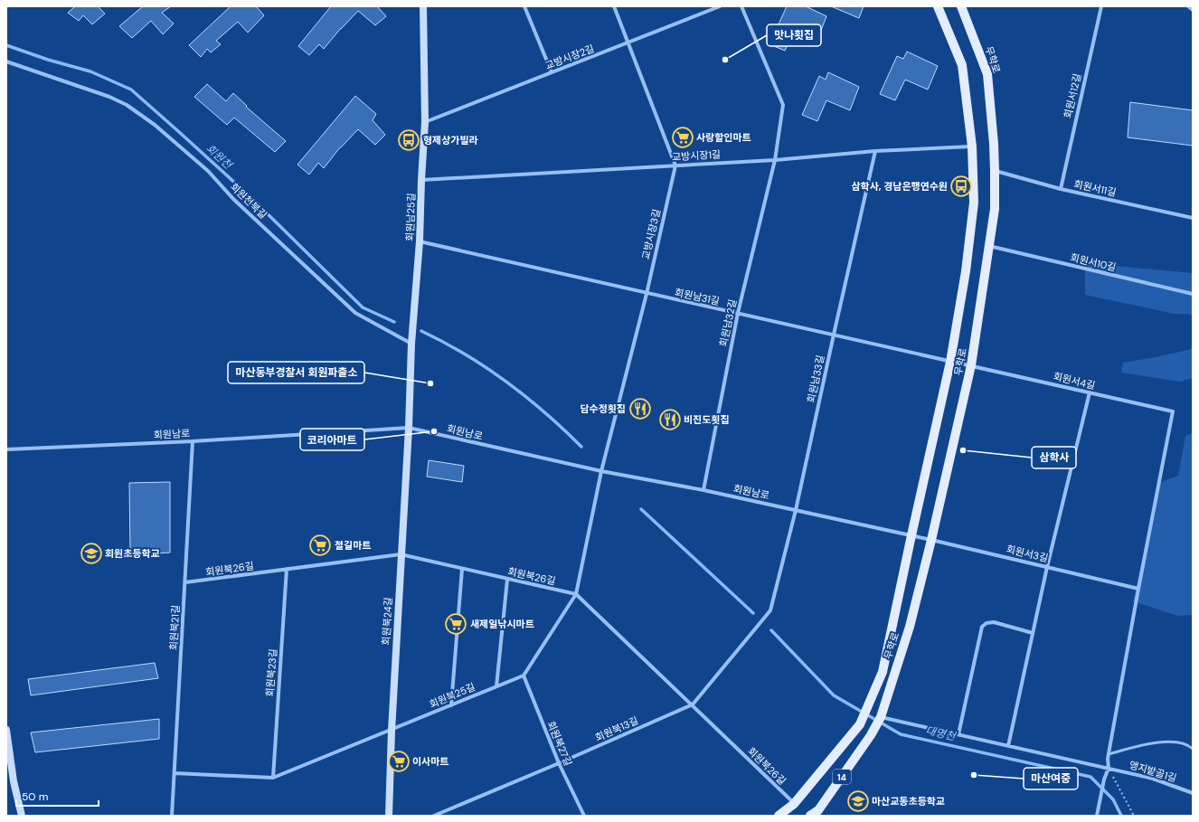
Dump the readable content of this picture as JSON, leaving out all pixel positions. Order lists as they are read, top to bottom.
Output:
{
  "streets": {
    "main road": [
      "무학로",
      "회원남25길",
      "회원북24길",
      "14"
    ],
    "street": [
      "교방시장2길",
      "회원서12길",
      "교방시장1길",
      "회원서11길",
      "회원천북길",
      "교방시장3길",
      "회원서10길",
      "회원남31길",
      "회원남32길",
      "회원남33길",
      "회원서4길",
      "회원남로",
      "회원서3길",
      "회원북26길",
      "회원북21길",
      "회원북23길",
      "회원북25길",
      "회원북13길",
      "회원북27길",
      "앵지밭골1길"
    ]
  },
  "crossings": [
    ["교방시장2길", "회원남25길"],
    ["무학로", "교방시장1길"],
    ["무학로", "회원서11길"],
    ["무학로", "회원서10길"],
    ["무학로", "회원남31길"],
    ["무학로", "회원서4길"],
    ["무학로", "회원남로"],
    ["무학로", "회원서3길"],
    ["무학로", "회원북26길"],
    ["무학로", "앵지밭골1길"],
    ["무학로", "14"],
    ["회원서12길", "회원서11길"],
    ["교방시장1길", "회원남25길"],
    ["교방시장1길", "교방시장3길"],
    ["교방시장1길", "회원남32길"],
    ["교방시장1길", "회원남33길"],
    ["회원천북길", "회원남25길"],
    ["회원남25길", "회원남31길"],
    ["회원남25길", "회원남로"],
    ["회원남25길", "회원북24길"],
    ["교방시장3길", "회원남31길"],
    ["교방시장3길", "회원남로"],
    ["회원남31길", "회원남32길"],
    ["회원남31길", "회원남33길"],
    ["회원남31길", "회원서4길"],
    ["회원남32길", "회원남로"],
    ["회원남33길", "회원남로"],
    ["회원남33길", "회원북13길"],
    ["회원서4길", "회원서3길"],
    ["회원남로", "회원서3길"],
    ["회원남로", "회원북24길"],
    ["회원남로", "회원북21길"],
    ["회원북26길", "회원북24길"],
    ["회원북26길", "회원북21길"],
    ["회원북26길", "회원북23길"],
    ["회원북26길", "회원북13길"],
    ["회원북24길", "회원북25길"],
    ["회원북21길", "회원북25길"],
    ["회원북23길", "회원북25길"],
    ["회원북25길", "회원북27길"],
    ["회원북13길", "회원북27길"],
    ["앵지밭골1길", "14"]
  ],
  "water": ["회원천", "대명천"],
  "places": {
    "other": [
      "맛나횟집",
      "마산동부경찰서 회원파출소",
      "코리아마트",
      "삼학사",
      "마산여중"
    ],
    "supermarket": [
      "사랑할인마트",
      "철길마트",
      "새제일낚시마트",
      "이사마트"
    ],
    "bus stop": ["형제상가빌라", "삼학사, 경남은행연수원"],
    "restaurant": ["담수정횟집", "비진도횟집"],
    "school or university": ["회원초등학교", "마산교동초등학교"]
  },
  "scale_bar": "50 m"
}
